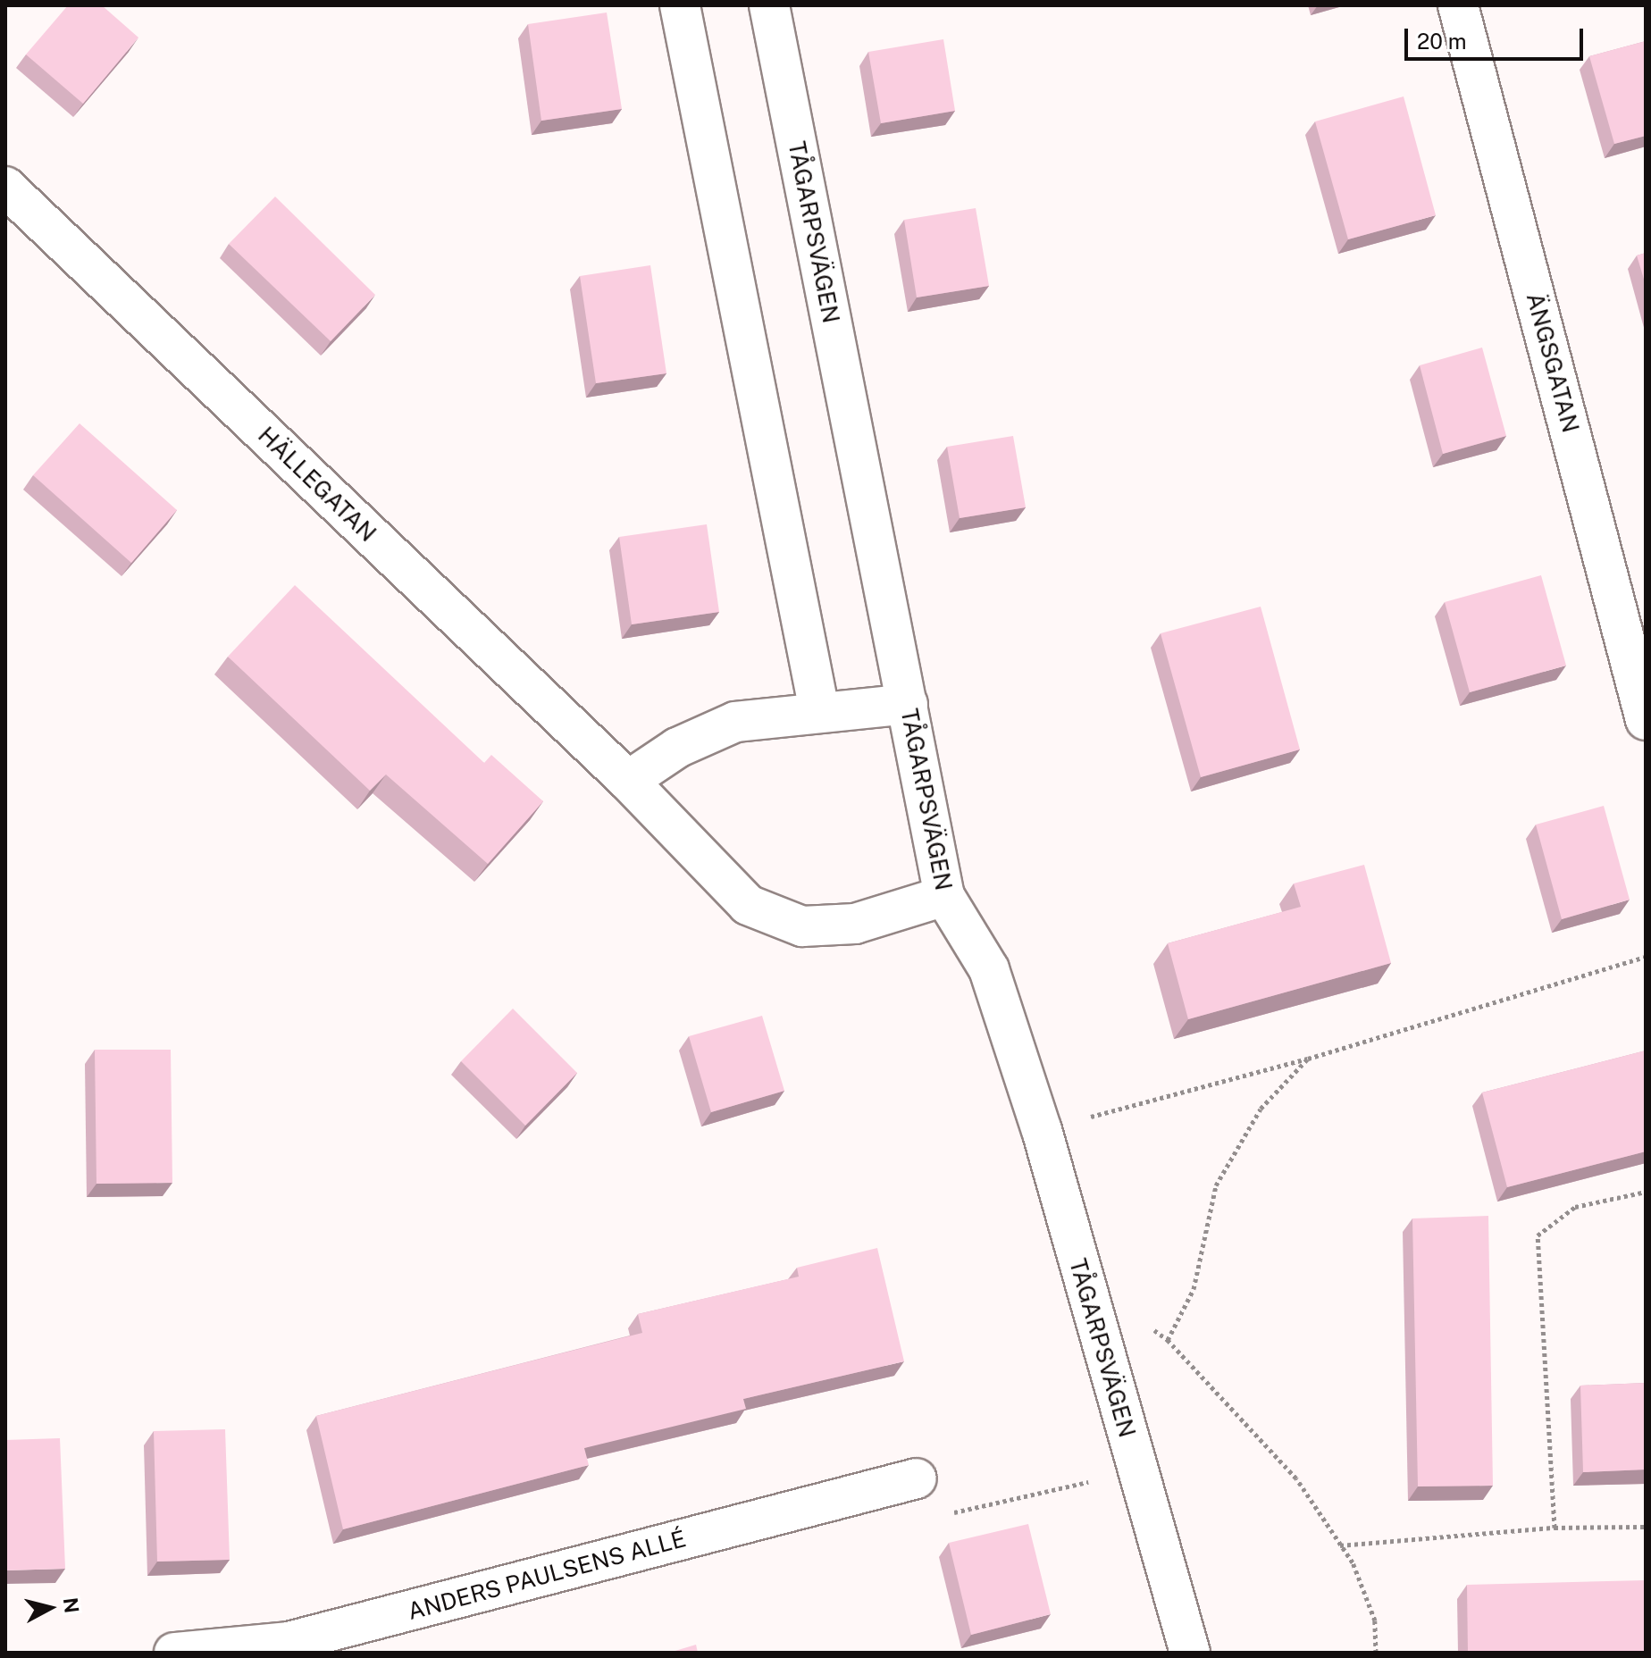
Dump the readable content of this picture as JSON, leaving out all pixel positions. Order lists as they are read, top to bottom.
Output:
{
  "streets": {
    "street": [
      "TÅGARPSVÄGEN",
      "ÄNGSGATAN",
      "HÄLLEGATAN",
      "ANDERS PAULSENS ALLÉ"
    ]
  },
  "crossings": [
    ["TÅGARPSVÄGEN", "HÄLLEGATAN"]
  ],
  "scale_bar": "20 m",
  "north": "right"
}
